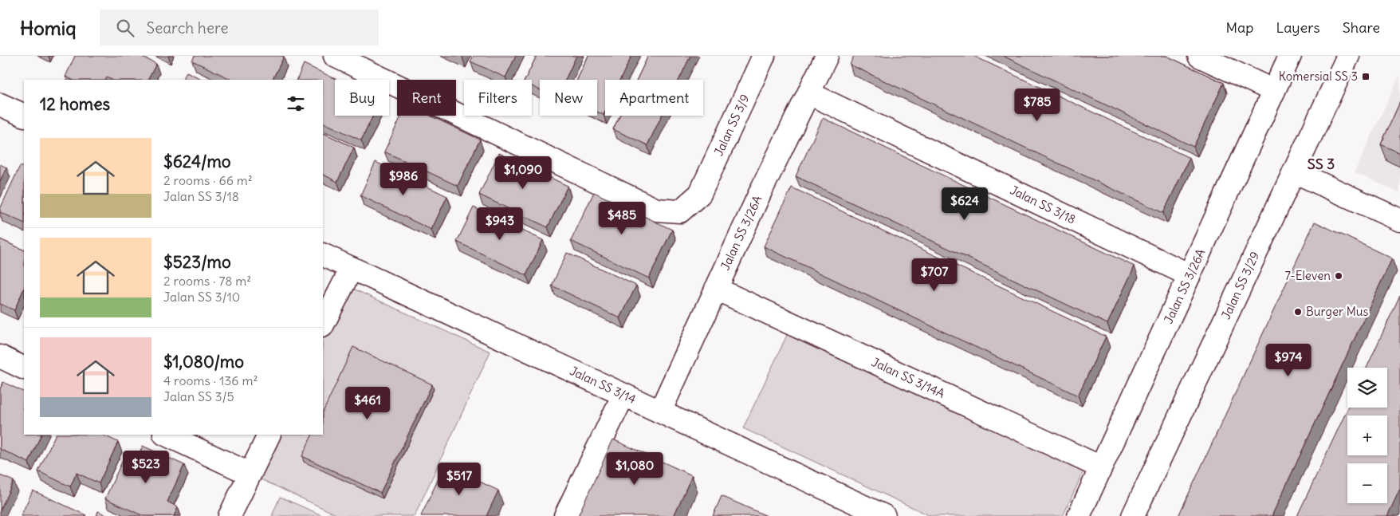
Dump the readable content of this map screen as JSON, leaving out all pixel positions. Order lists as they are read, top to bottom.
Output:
{
  "streets": {
    "street": [
      "Jalan SS 3/9",
      "Jalan SS 3/18",
      "Jalan SS 3/26A",
      "Jalan SS 3/29",
      "Jalan SS 3/14A",
      "Jalan SS 3/14"
    ]
  },
  "crossings": [
    ["Jalan SS 3/18", "Jalan SS 3/26A"],
    ["Jalan SS 3/26A", "Jalan SS 3/14A"],
    ["Jalan SS 3/26A", "Jalan SS 3/14"]
  ],
  "districts": ["SS 3"],
  "places": {
    "transit": ["Komersial SS 3"],
    "other": ["7-Eleven", "Burger Mus"]
  },
  "page": {
    "header": "Homiq",
    "search": "Search here",
    "nav": ["Map", "Layers", "Share"],
    "chip": [
      "Buy",
      "Rent",
      "Filters",
      "New",
      "Apartment"
    ],
    "heading": "12 homes",
    "price": [
      "$785",
      "$1,090",
      "$986",
      "$624",
      "$485",
      "$943",
      "$707",
      "$974",
      "$461",
      "$523",
      "$1,080",
      "$517"
    ],
    "list": [
      {
        "name": "$624/mo",
        "note": "2 rooms · 66 m² · Jalan SS 3/18"
      },
      {
        "name": "$523/mo",
        "note": "2 rooms · 78 m² · Jalan SS 3/10"
      },
      {
        "name": "$1,080/mo",
        "note": "4 rooms · 136 m² · Jalan SS 3/5"
      }
    ],
    "map_buttons": ["+", "−"]
  }
}
